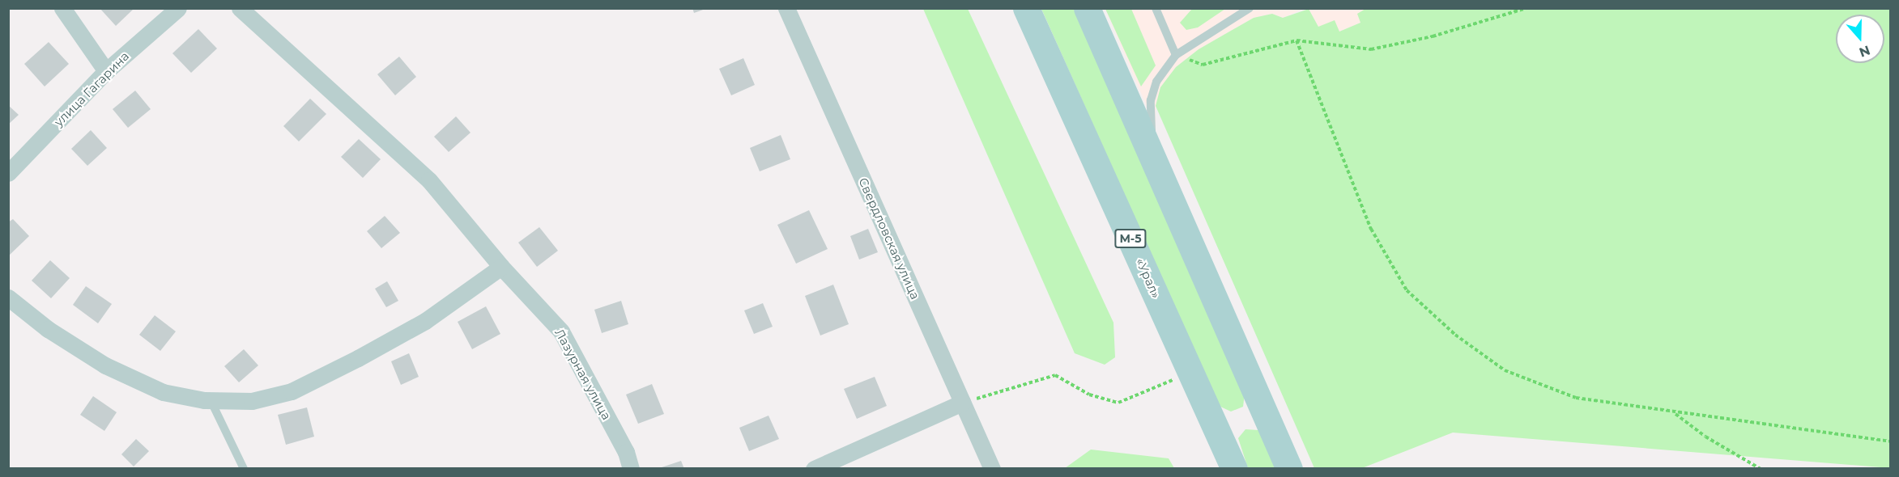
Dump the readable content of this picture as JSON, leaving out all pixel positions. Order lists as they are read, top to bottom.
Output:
{
  "streets": {
    "main road": ["М-5", "«Урал»"],
    "street": ["улица Гагарина", "Свердловская улица", "Лазурная улица"]
  },
  "north": "bottom"
}
